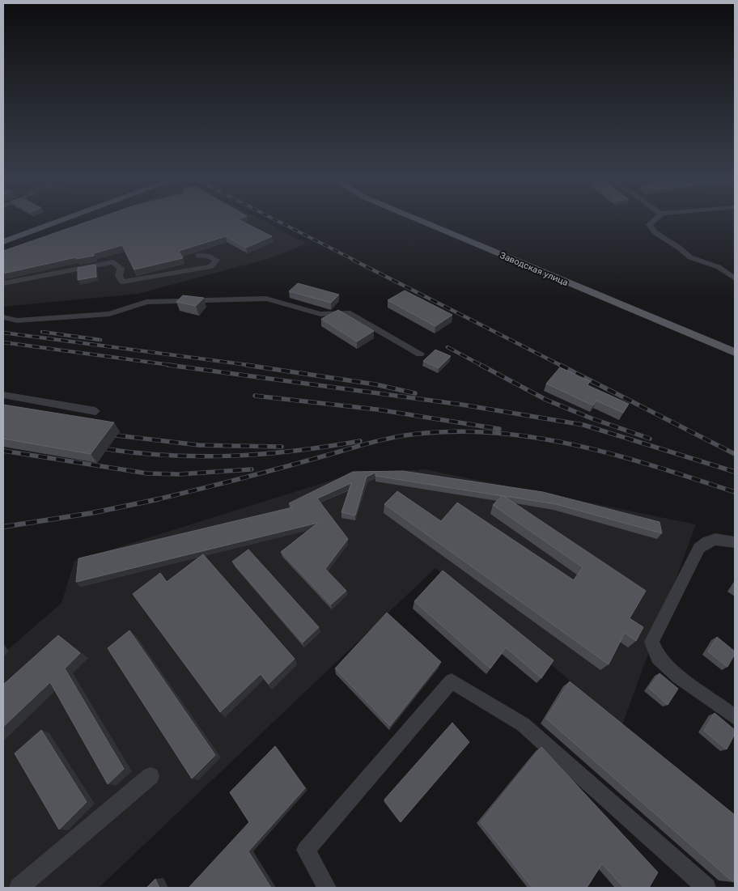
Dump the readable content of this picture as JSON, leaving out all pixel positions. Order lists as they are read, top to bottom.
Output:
{
  "streets": {
    "main road": ["Заводская улица"]
  }
}
